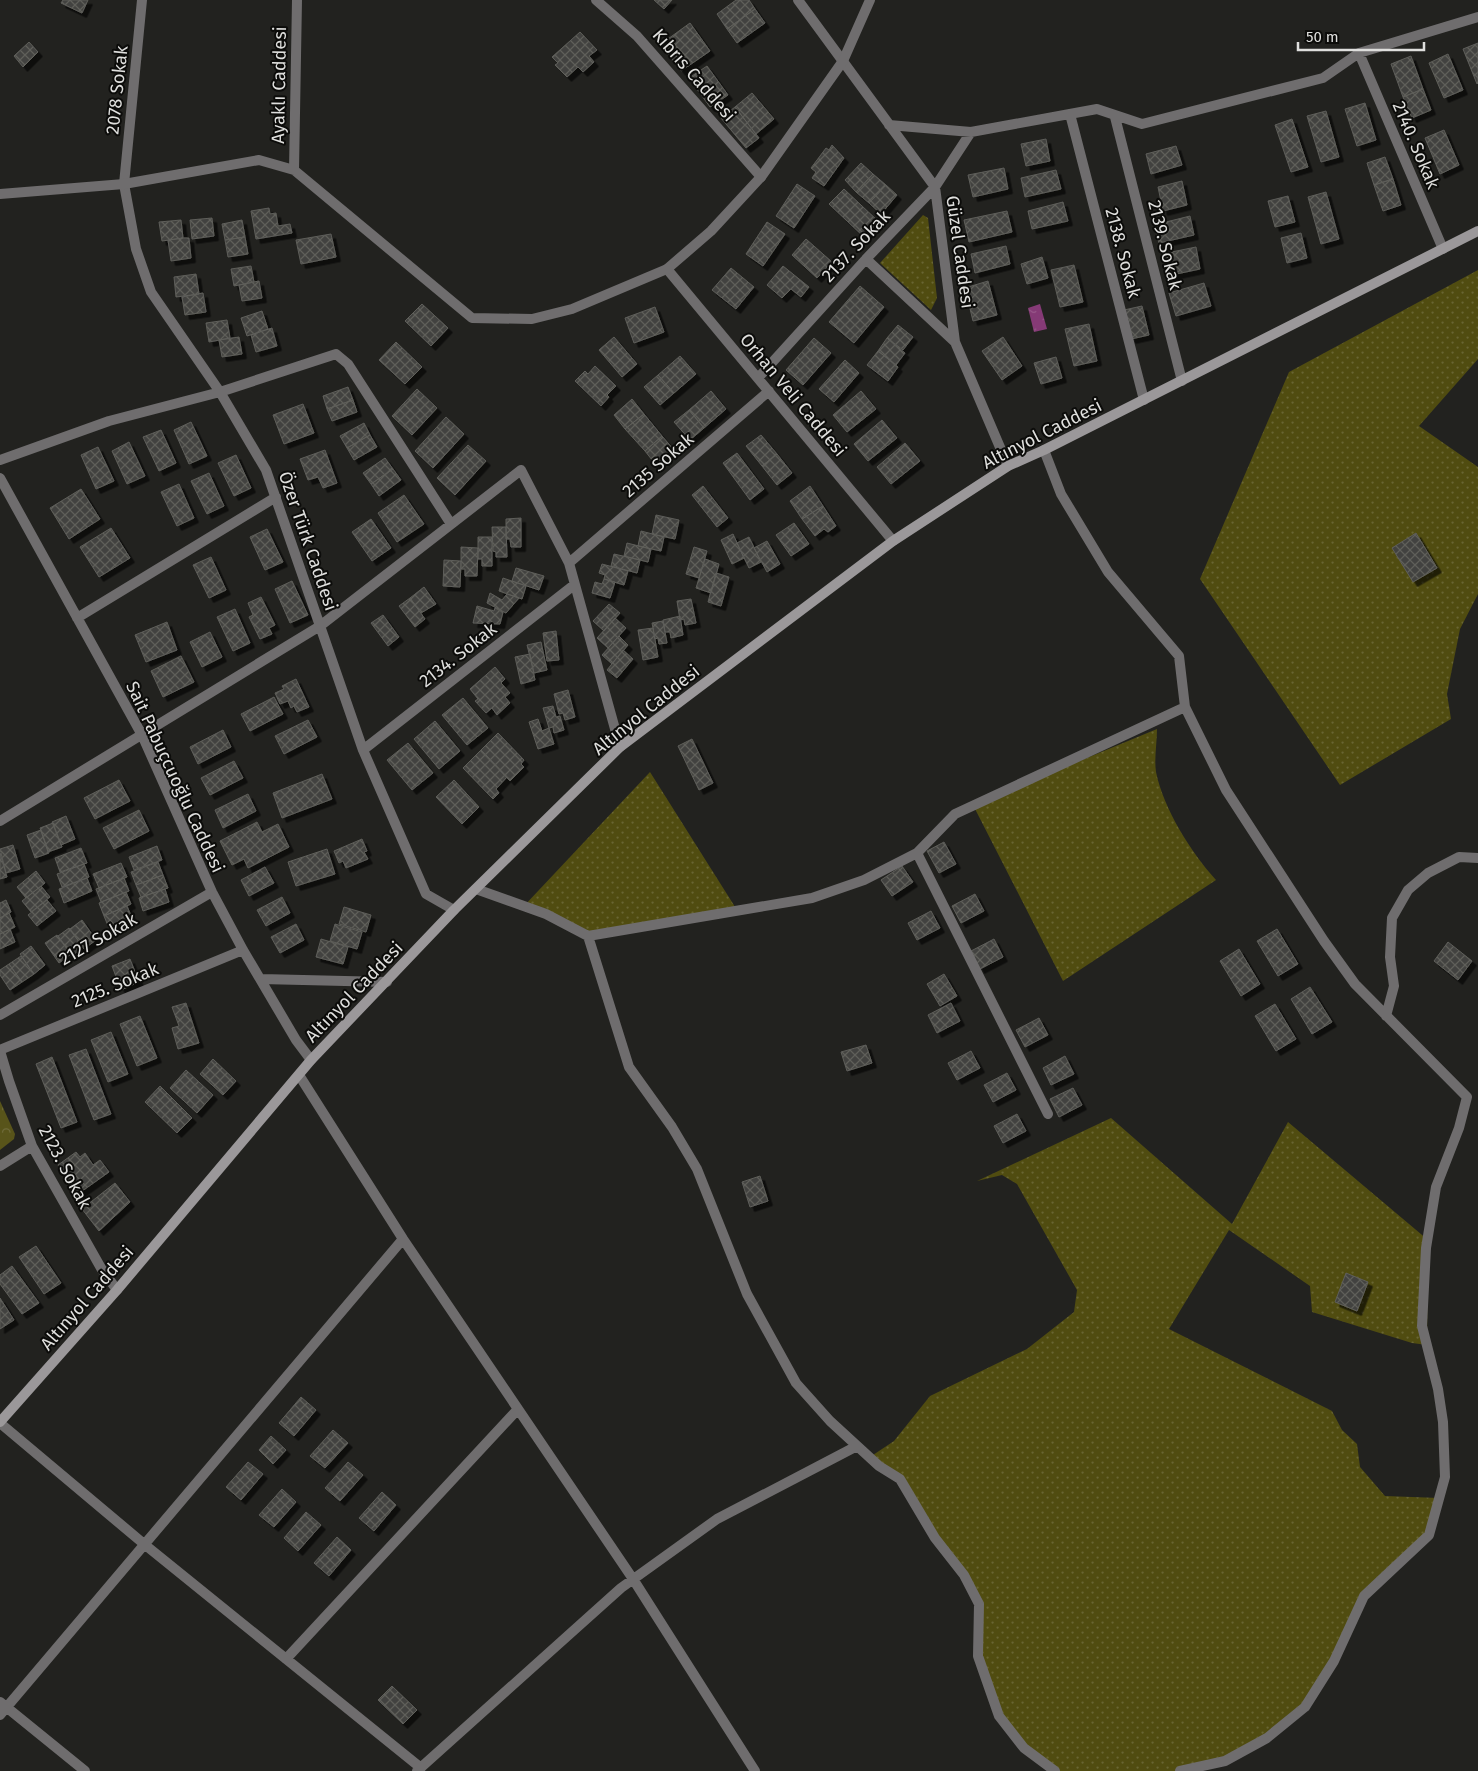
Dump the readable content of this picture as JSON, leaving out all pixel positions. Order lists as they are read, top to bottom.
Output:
{
  "streets": {
    "main road": ["Altınyol Caddesi"],
    "street": [
      "Kıbrıs Caddesi",
      "Ayaklı Caddesi",
      "2078 Sokak",
      "2140. Sokak",
      "2139. Sokak",
      "2137. Sokak",
      "Güzel Caddesi",
      "2138. Sokak",
      "Orhan Veli Caddesi",
      "2135 Sokak",
      "Özer Türk Caddesi",
      "2134. Sokak",
      "Sait Pabuçcuoğlu Caddesi",
      "2127 Sokak",
      "2125. Sokak",
      "2123. Sokak"
    ]
  },
  "crossings": [
    ["2078 Sokak", "Özer Türk Caddesi"],
    ["2140. Sokak", "Altınyol Caddesi"],
    ["2139. Sokak", "Altınyol Caddesi"],
    ["2137. Sokak", "Güzel Caddesi"],
    ["2137. Sokak", "Orhan Veli Caddesi"],
    ["Güzel Caddesi", "Altınyol Caddesi"],
    ["2138. Sokak", "Altınyol Caddesi"],
    ["Orhan Veli Caddesi", "Altınyol Caddesi"],
    ["Orhan Veli Caddesi", "2135 Sokak"],
    ["Altınyol Caddesi", "Özer Türk Caddesi"],
    ["Altınyol Caddesi", "Sait Pabuçcuoğlu Caddesi"],
    ["Altınyol Caddesi", "2123. Sokak"],
    ["Özer Türk Caddesi", "2134. Sokak"],
    ["Sait Pabuçcuoğlu Caddesi", "2127 Sokak"],
    ["Sait Pabuçcuoğlu Caddesi", "2125. Sokak"],
    ["2125. Sokak", "2123. Sokak"]
  ],
  "scale_bar": "50 m"
}
